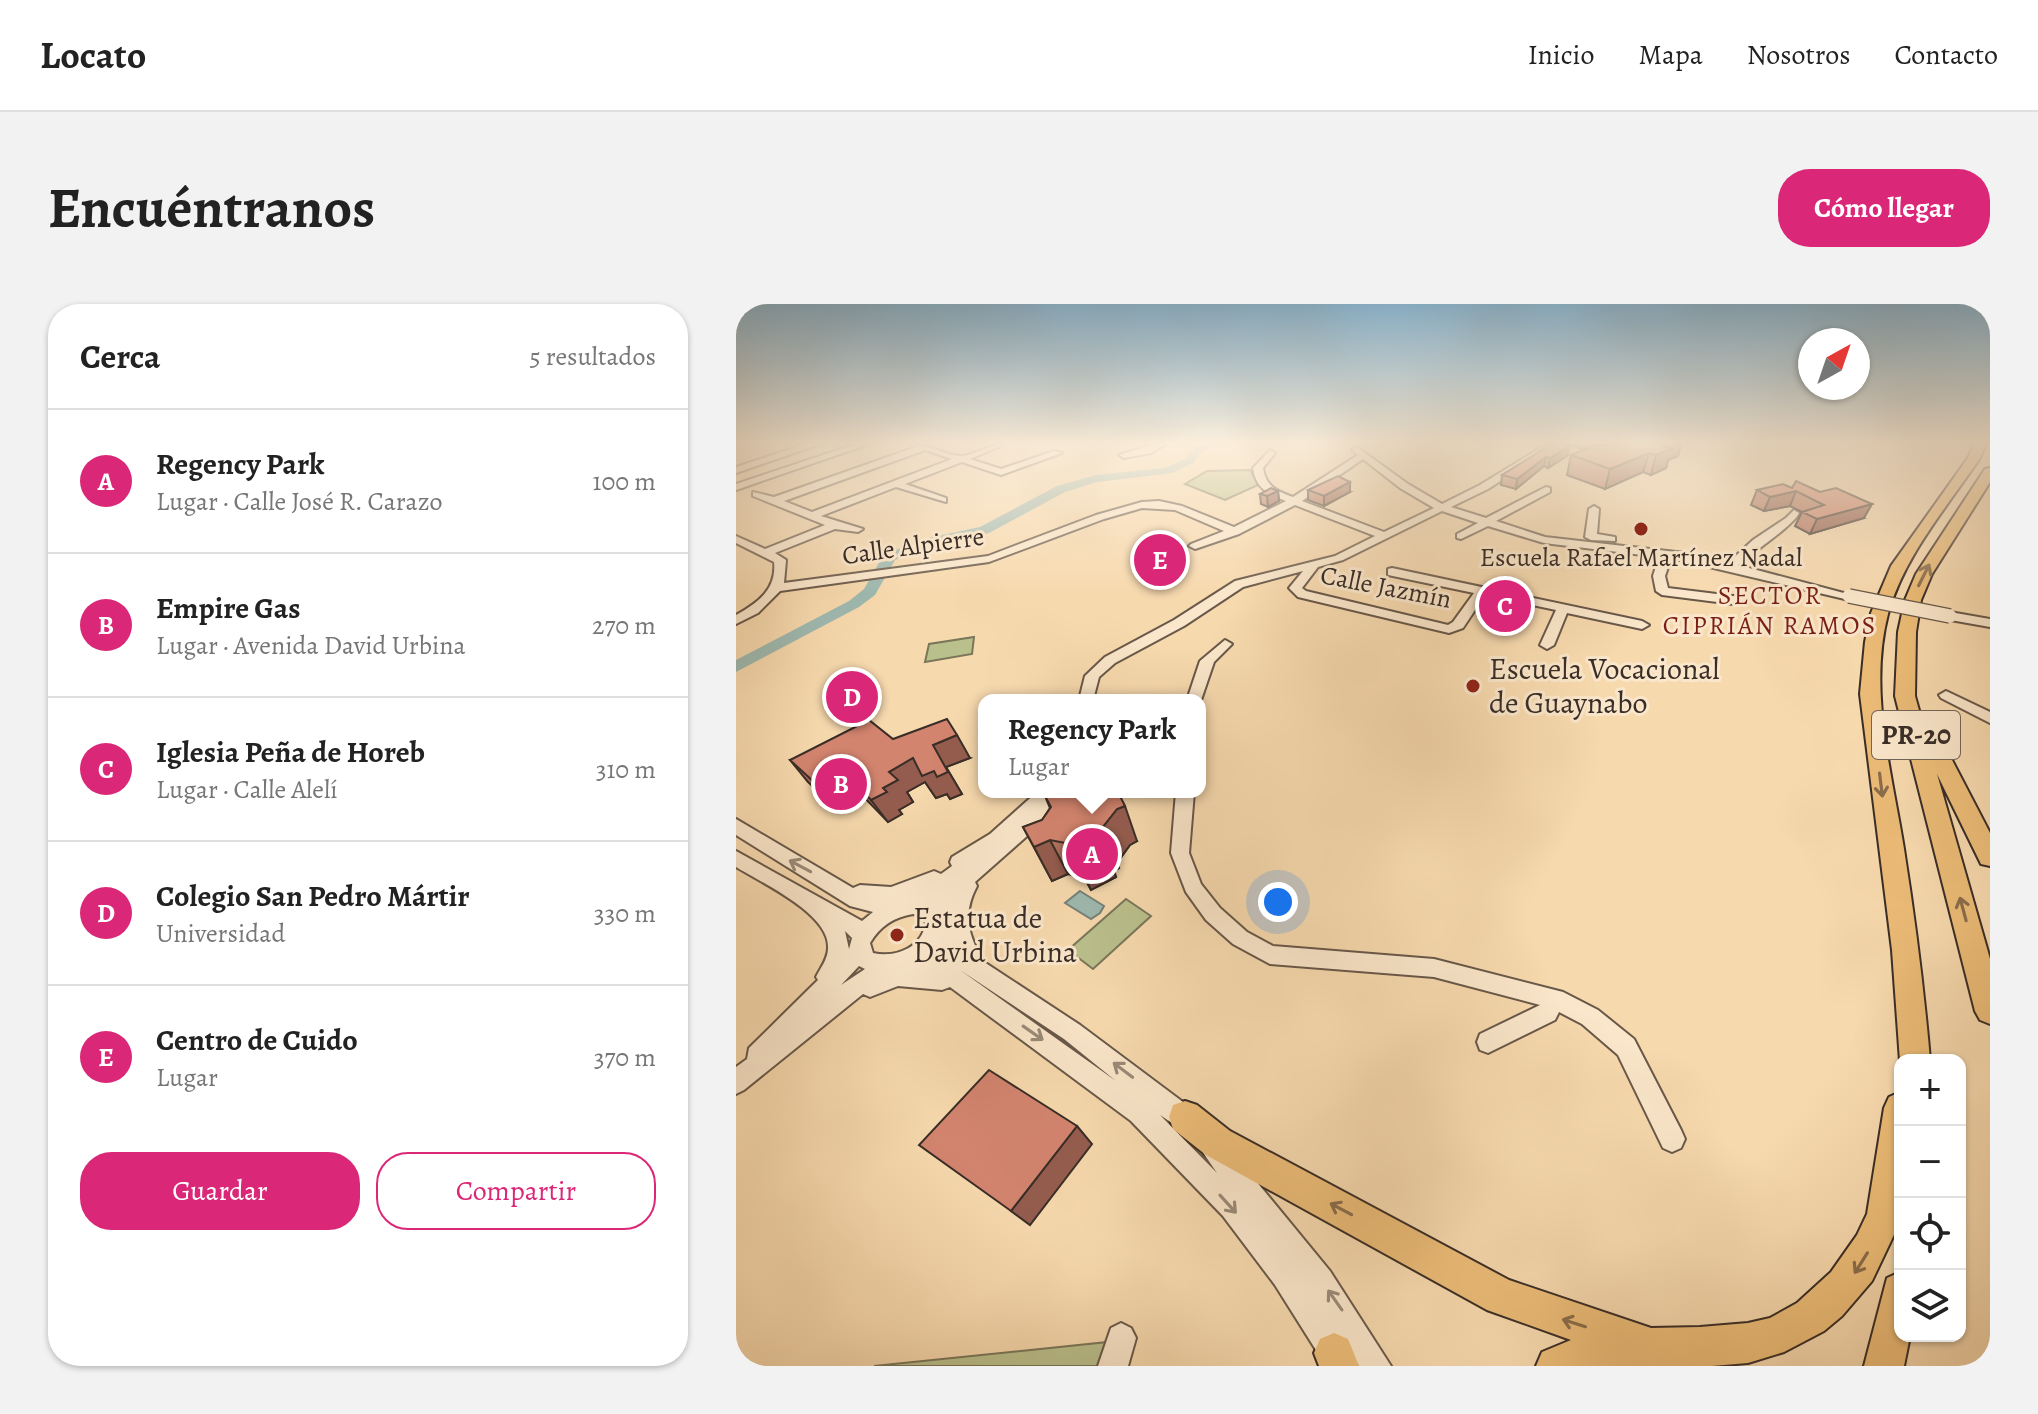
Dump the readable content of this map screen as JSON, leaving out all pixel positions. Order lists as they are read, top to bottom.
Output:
{
  "streets": {
    "highway": ["PR-20"],
    "street": ["Calle Alpierre", "Calle Jazmín"]
  },
  "districts": ["SECTOR CIPRIÁN RAMOS"],
  "places": ["Escuela Rafael Martínez Nadal", "Escuela Vocacional de Guaynabo", "Estatua de David Urbina"],
  "north": "top right",
  "page": {
    "header": "Locato",
    "nav": [
      "Inicio",
      "Mapa",
      "Nosotros",
      "Contacto"
    ],
    "buttons": [
      "Cómo llegar",
      ["Guardar", "Compartir"]
    ],
    "title": "Encuéntranos",
    "heading": ["Cerca", "5 resultados"],
    "list": [
      {
        "mark": "A",
        "name": "Regency Park",
        "note": "Lugar · Calle José R. Carazo",
        "value": "100 m"
      },
      {
        "mark": "B",
        "name": "Empire Gas",
        "note": "Lugar · Avenida David Urbina",
        "value": "270 m"
      },
      {
        "mark": "C",
        "name": "Iglesia Peña de Horeb",
        "note": "Lugar · Calle Alelí",
        "value": "310 m"
      },
      {
        "mark": "D",
        "name": "Colegio San Pedro Mártir",
        "note": "Universidad",
        "value": "330 m"
      },
      {
        "mark": "E",
        "name": "Centro de Cuido",
        "note": "Lugar",
        "value": "370 m"
      }
    ],
    "pins": [
      "E",
      "C",
      "D",
      "B",
      "A"
    ],
    "popup": ["Regency Park", "Lugar"],
    "map_buttons": ["+", "−"]
  }
}
